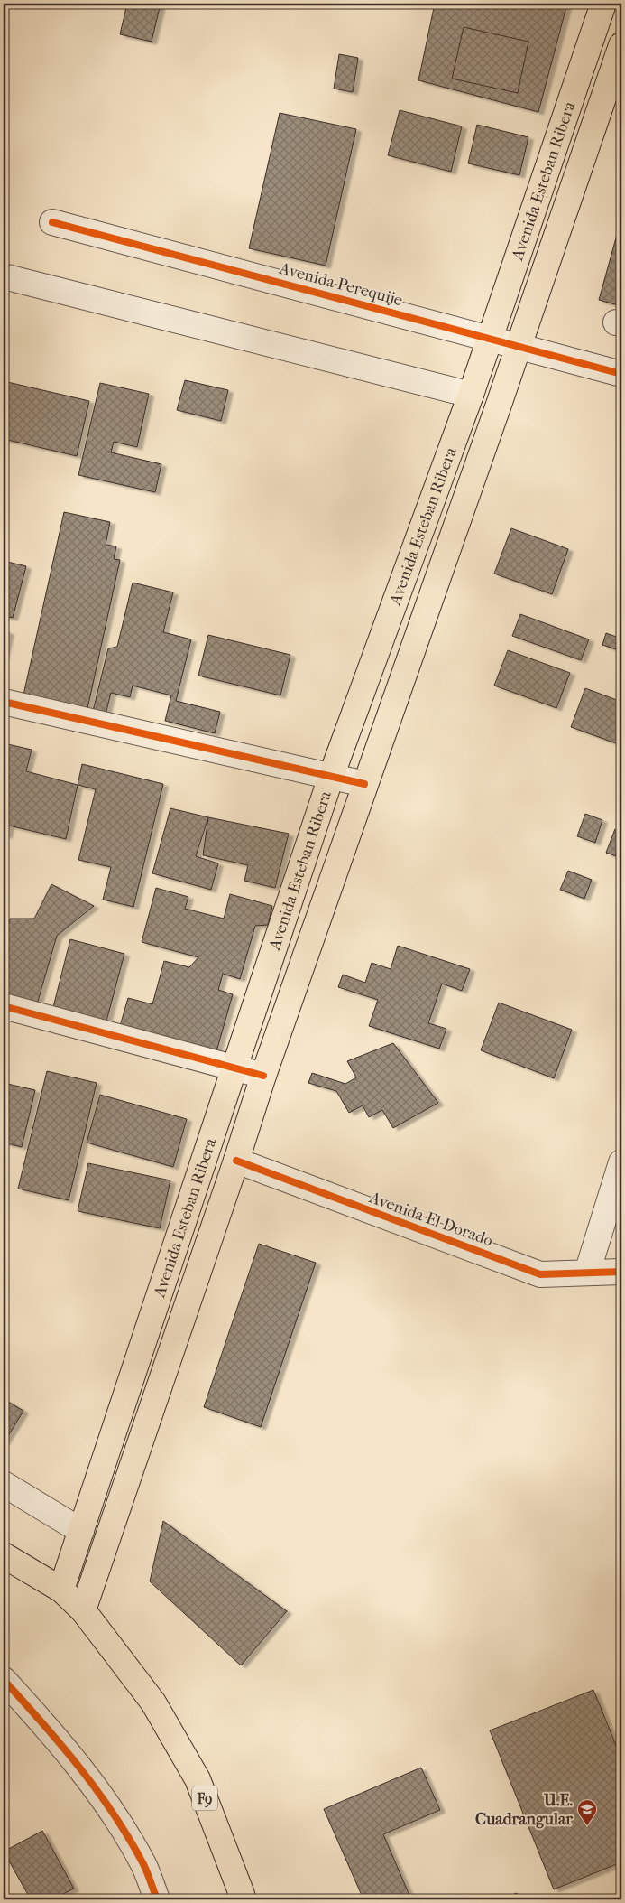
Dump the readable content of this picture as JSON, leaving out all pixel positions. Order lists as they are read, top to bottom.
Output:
{
  "streets": {
    "main road": ["Avenida Esteban Ribera", "F9"],
    "street": ["Avenida Perequije", "Avenida El Dorado"]
  },
  "crossings": [
    ["Avenida Esteban Ribera", "Avenida Perequije"],
    ["Avenida Esteban Ribera", "Avenida El Dorado"],
    ["Avenida Esteban Ribera", "F9"]
  ],
  "places": {
    "school or university": ["U.E. Cuadrangular"]
  }
}
